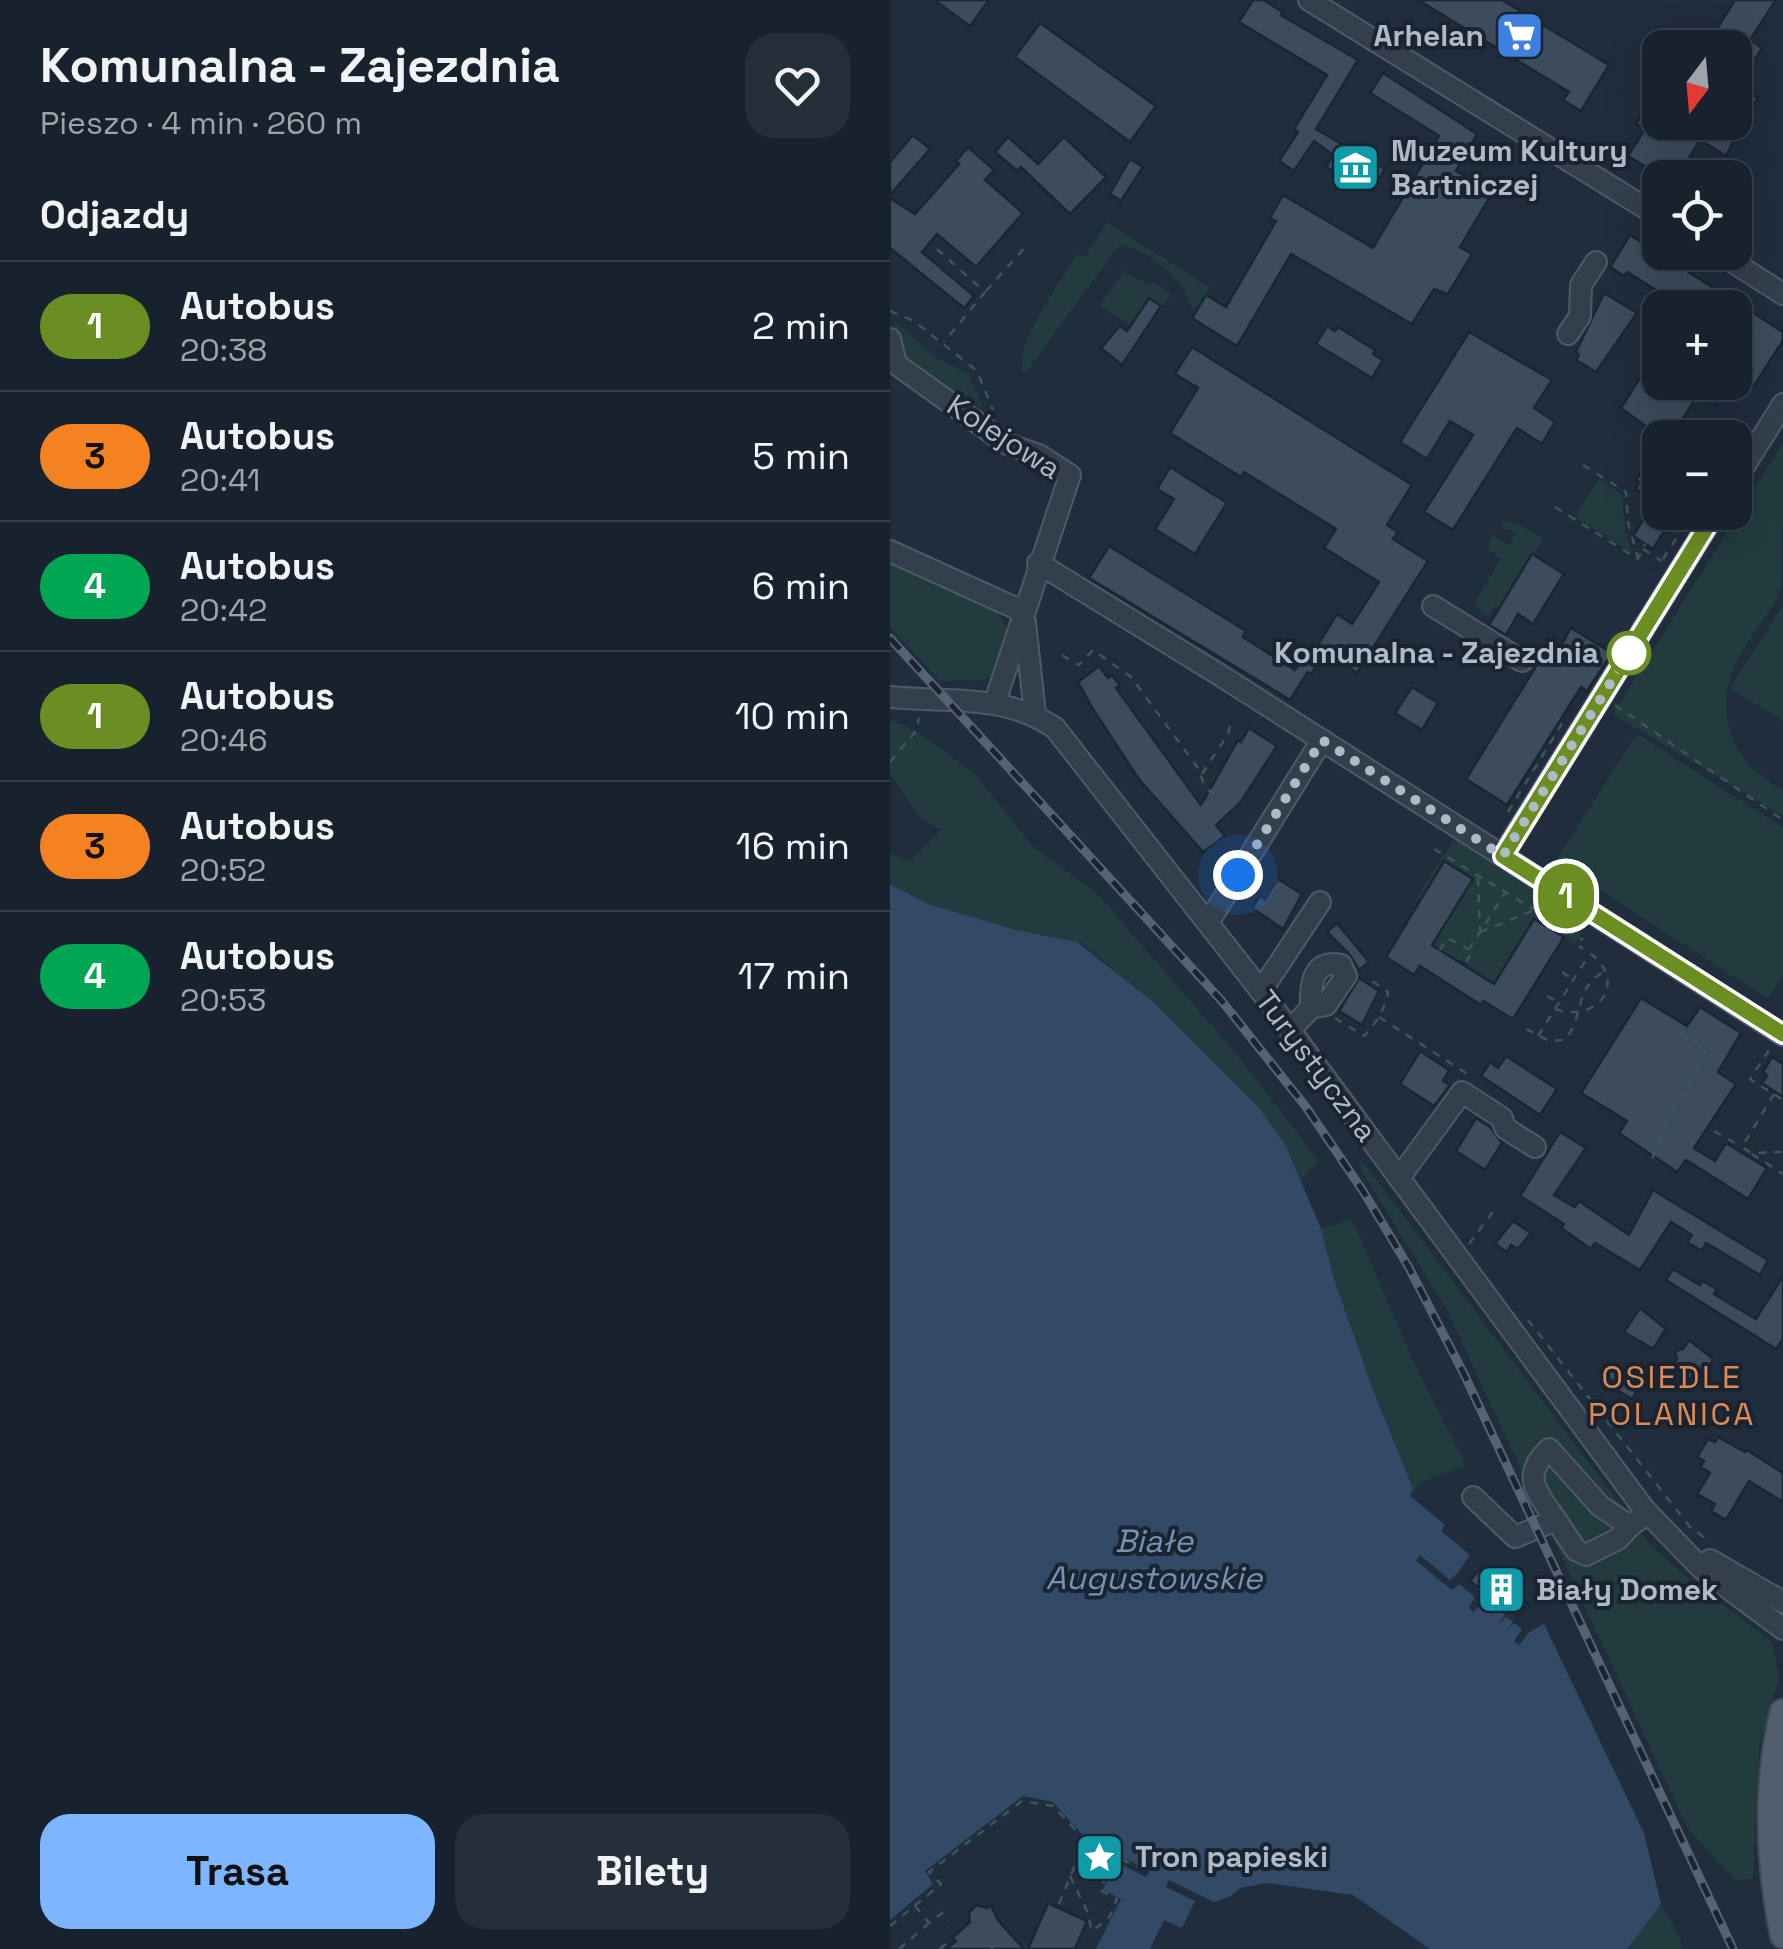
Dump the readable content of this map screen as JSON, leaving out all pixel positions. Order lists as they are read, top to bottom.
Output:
{
  "streets": {
    "street": ["Kolejowa", "Turystyczna"]
  },
  "crossings": [
    ["Kolejowa", "Turystyczna"]
  ],
  "districts": ["OSIEDLE POLANICA"],
  "water": ["Białe Augustowskie"],
  "places": {
    "supermarket": ["Arhelan"],
    "museum": ["Muzeum Kultury Bartniczej"],
    "other": ["Komunalna - Zajezdnia"],
    "building": ["Biały Domek"],
    "place": ["Tron papieski"]
  },
  "lines": ["bus line 1"],
  "north": "bottom",
  "page": {
    "heading": [
      ["Komunalna - Zajezdnia", "Pieszo · 4 min · 260 m"],
      "Odjazdy"
    ],
    "on_map": "1",
    "map_buttons": ["+", "−"],
    "list": [
      {
        "mark": "1",
        "name": "Autobus",
        "note": "20:38",
        "value": "2 min"
      },
      {
        "mark": "3",
        "name": "Autobus",
        "note": "20:41",
        "value": "5 min"
      },
      {
        "mark": "4",
        "name": "Autobus",
        "note": "20:42",
        "value": "6 min"
      },
      {
        "mark": "1",
        "name": "Autobus",
        "note": "20:46",
        "value": "10 min"
      },
      {
        "mark": "3",
        "name": "Autobus",
        "note": "20:52",
        "value": "16 min"
      },
      {
        "mark": "4",
        "name": "Autobus",
        "note": "20:53",
        "value": "17 min"
      }
    ],
    "buttons": ["Trasa", "Bilety"]
  }
}
